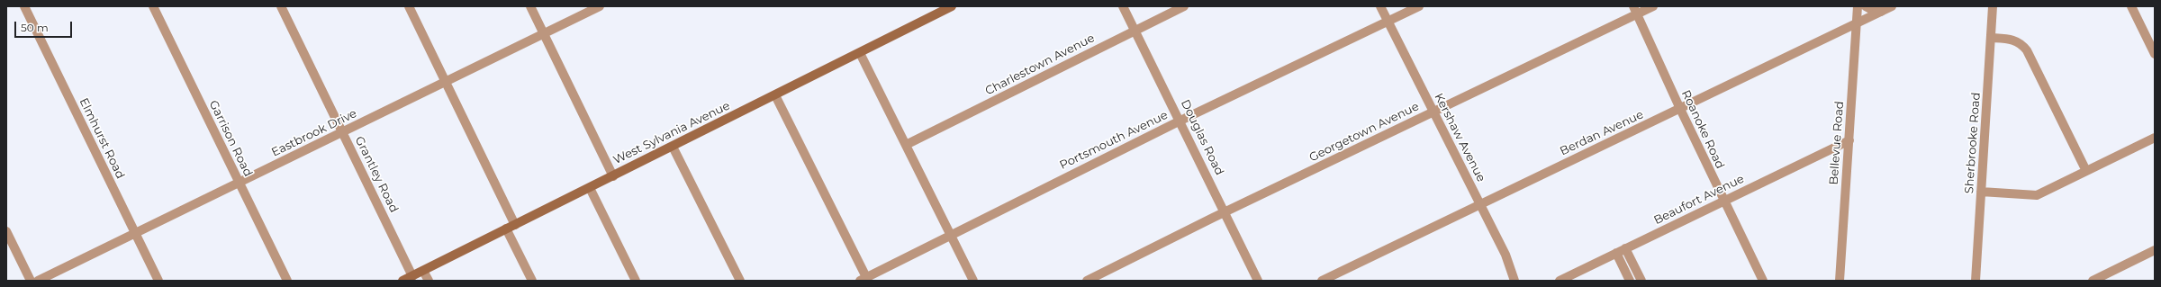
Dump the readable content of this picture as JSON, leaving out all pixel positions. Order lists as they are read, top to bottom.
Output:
{
  "streets": {
    "main road": ["West Sylvania Avenue"],
    "street": [
      "Charlestown Avenue",
      "Roanoke Road",
      "Georgetown Avenue",
      "Eastbrook Drive",
      "Berdan Avenue",
      "Douglas Road",
      "Kershaw Avenue",
      "Elmhurst Road",
      "Garrison Road",
      "Portsmouth Avenue",
      "Bellevue Road",
      "Sherbrooke Road",
      "Grantley Road",
      "Beaufort Avenue"
    ]
  },
  "crossings": [
    ["Charlestown Avenue", "Douglas Road"],
    ["Roanoke Road", "Georgetown Avenue"],
    ["Roanoke Road", "Berdan Avenue"],
    ["Roanoke Road", "Beaufort Avenue"],
    ["Georgetown Avenue", "Douglas Road"],
    ["Georgetown Avenue", "Kershaw Avenue"],
    ["Eastbrook Drive", "Elmhurst Road"],
    ["Eastbrook Drive", "Garrison Road"],
    ["Eastbrook Drive", "Grantley Road"],
    ["West Sylvania Avenue", "Grantley Road"],
    ["Berdan Avenue", "Kershaw Avenue"],
    ["Berdan Avenue", "Bellevue Road"],
    ["Douglas Road", "Portsmouth Avenue"],
    ["Kershaw Avenue", "Portsmouth Avenue"],
    ["Bellevue Road", "Beaufort Avenue"]
  ],
  "scale_bar": "50 m"
}
